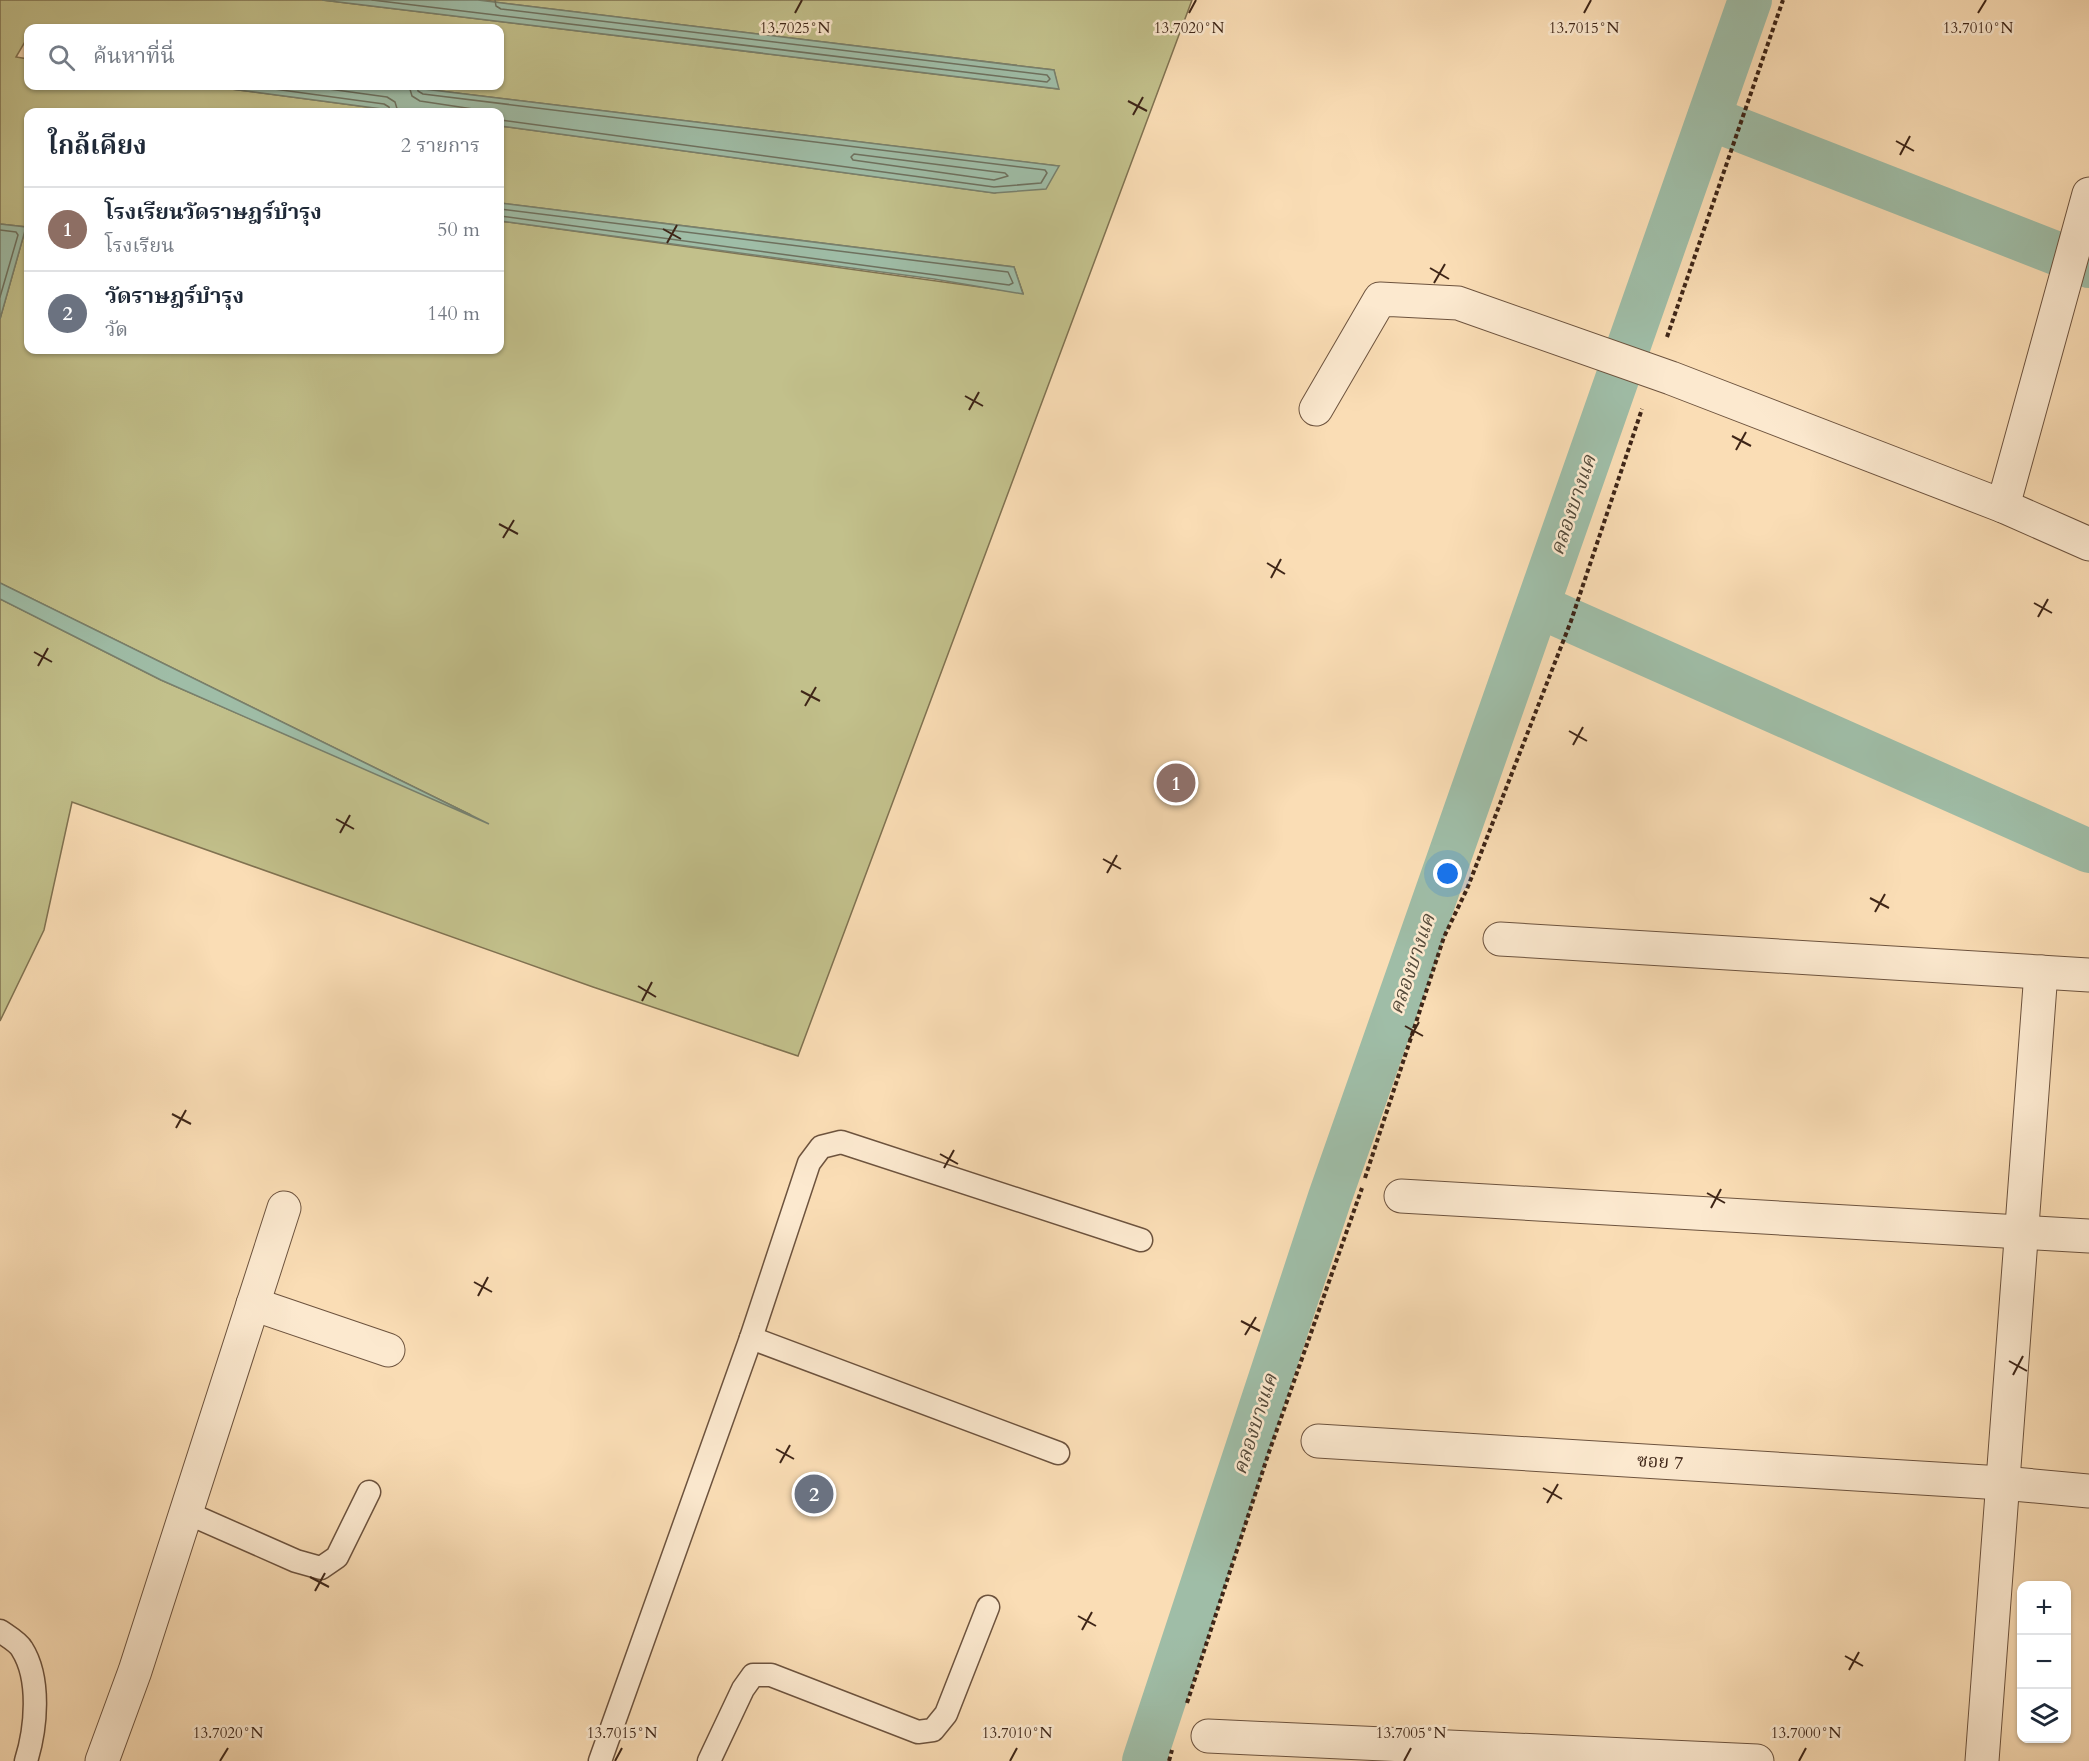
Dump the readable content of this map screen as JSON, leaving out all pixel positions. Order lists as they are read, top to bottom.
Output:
{
  "streets": {
    "street": ["ซอย 7"]
  },
  "water": ["คลองบางแค"],
  "page": {
    "search": "ค้นหาที่นี่",
    "heading": ["ใกล้เคียง", "2 รายการ"],
    "list": [
      {
        "mark": "1",
        "name": "โรงเรียนวัดราษฎร์บำรุง",
        "note": "โรงเรียน",
        "value": "50 m"
      },
      {
        "mark": "2",
        "name": "วัดราษฎร์บำรุง",
        "note": "วัด",
        "value": "140 m"
      }
    ],
    "pins": ["1", "2"],
    "map_buttons": ["+", "−"]
  },
  "coordinates": [
    "13.7025°N",
    "13.7020°N",
    "13.7015°N",
    "13.7010°N",
    "13.7005°N",
    "13.7000°N"
  ]
}
